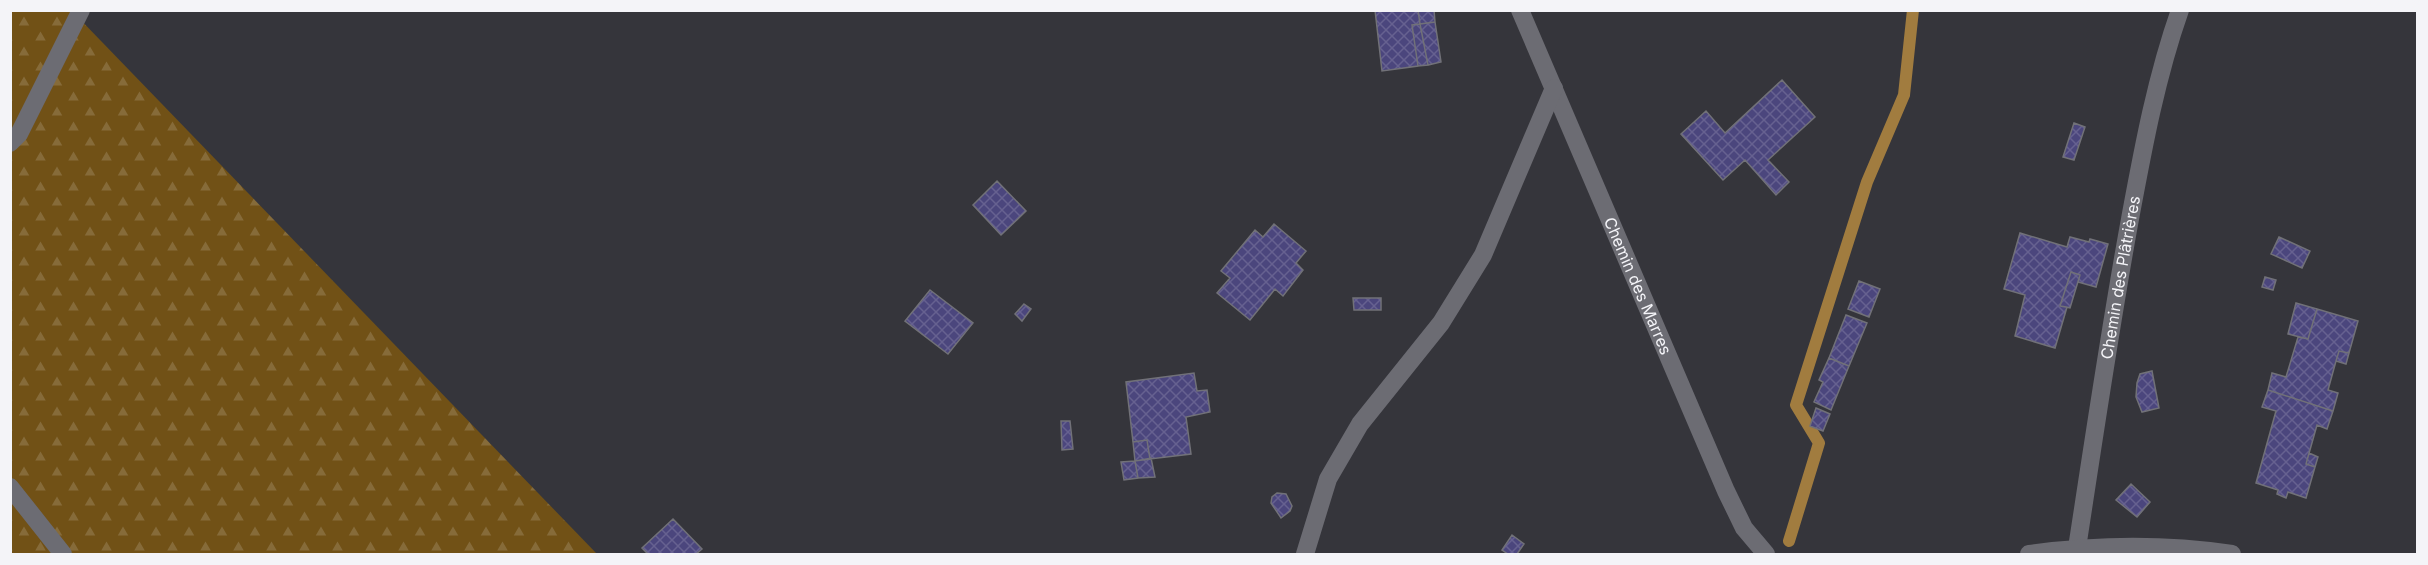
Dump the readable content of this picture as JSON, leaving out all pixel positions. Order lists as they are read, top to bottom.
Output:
{
  "streets": {
    "street": ["Chemin des Plâtrières", "Chemin des Marres"]
  }
}
